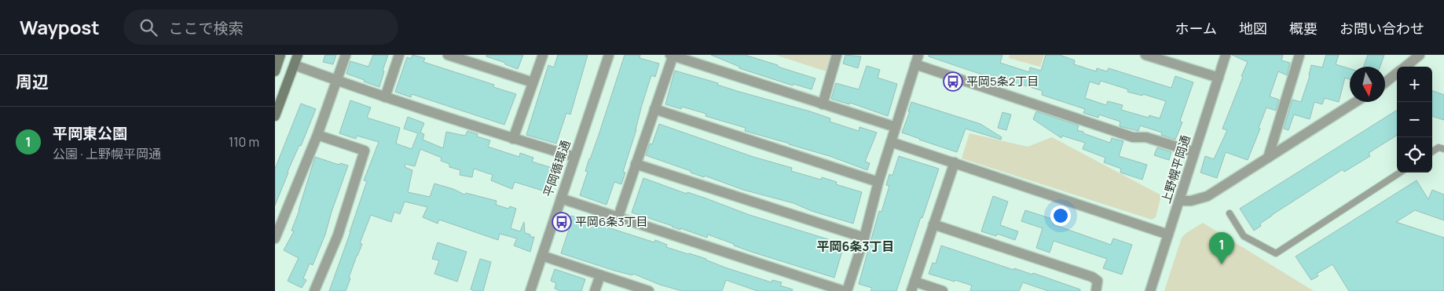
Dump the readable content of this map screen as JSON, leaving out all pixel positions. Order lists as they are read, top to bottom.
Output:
{
  "streets": {
    "street": ["平岡循環通", "上野幌平岡通"]
  },
  "districts": ["平岡6条3丁目"],
  "places": {
    "bus stop": ["平岡5条2丁目", "平岡6条3丁目"]
  },
  "north": "bottom",
  "page": {
    "header": "Waypost",
    "search": "ここで検索",
    "nav": [
      "ホーム",
      "地図",
      "概要",
      "お問い合わせ"
    ],
    "heading": "周辺",
    "map_buttons": ["+", "−"],
    "list": [
      {
        "mark": "1",
        "name": "平岡東公園",
        "note": "公園 · 上野幌平岡通",
        "value": "110 m"
      }
    ],
    "pins": "1"
  }
}
